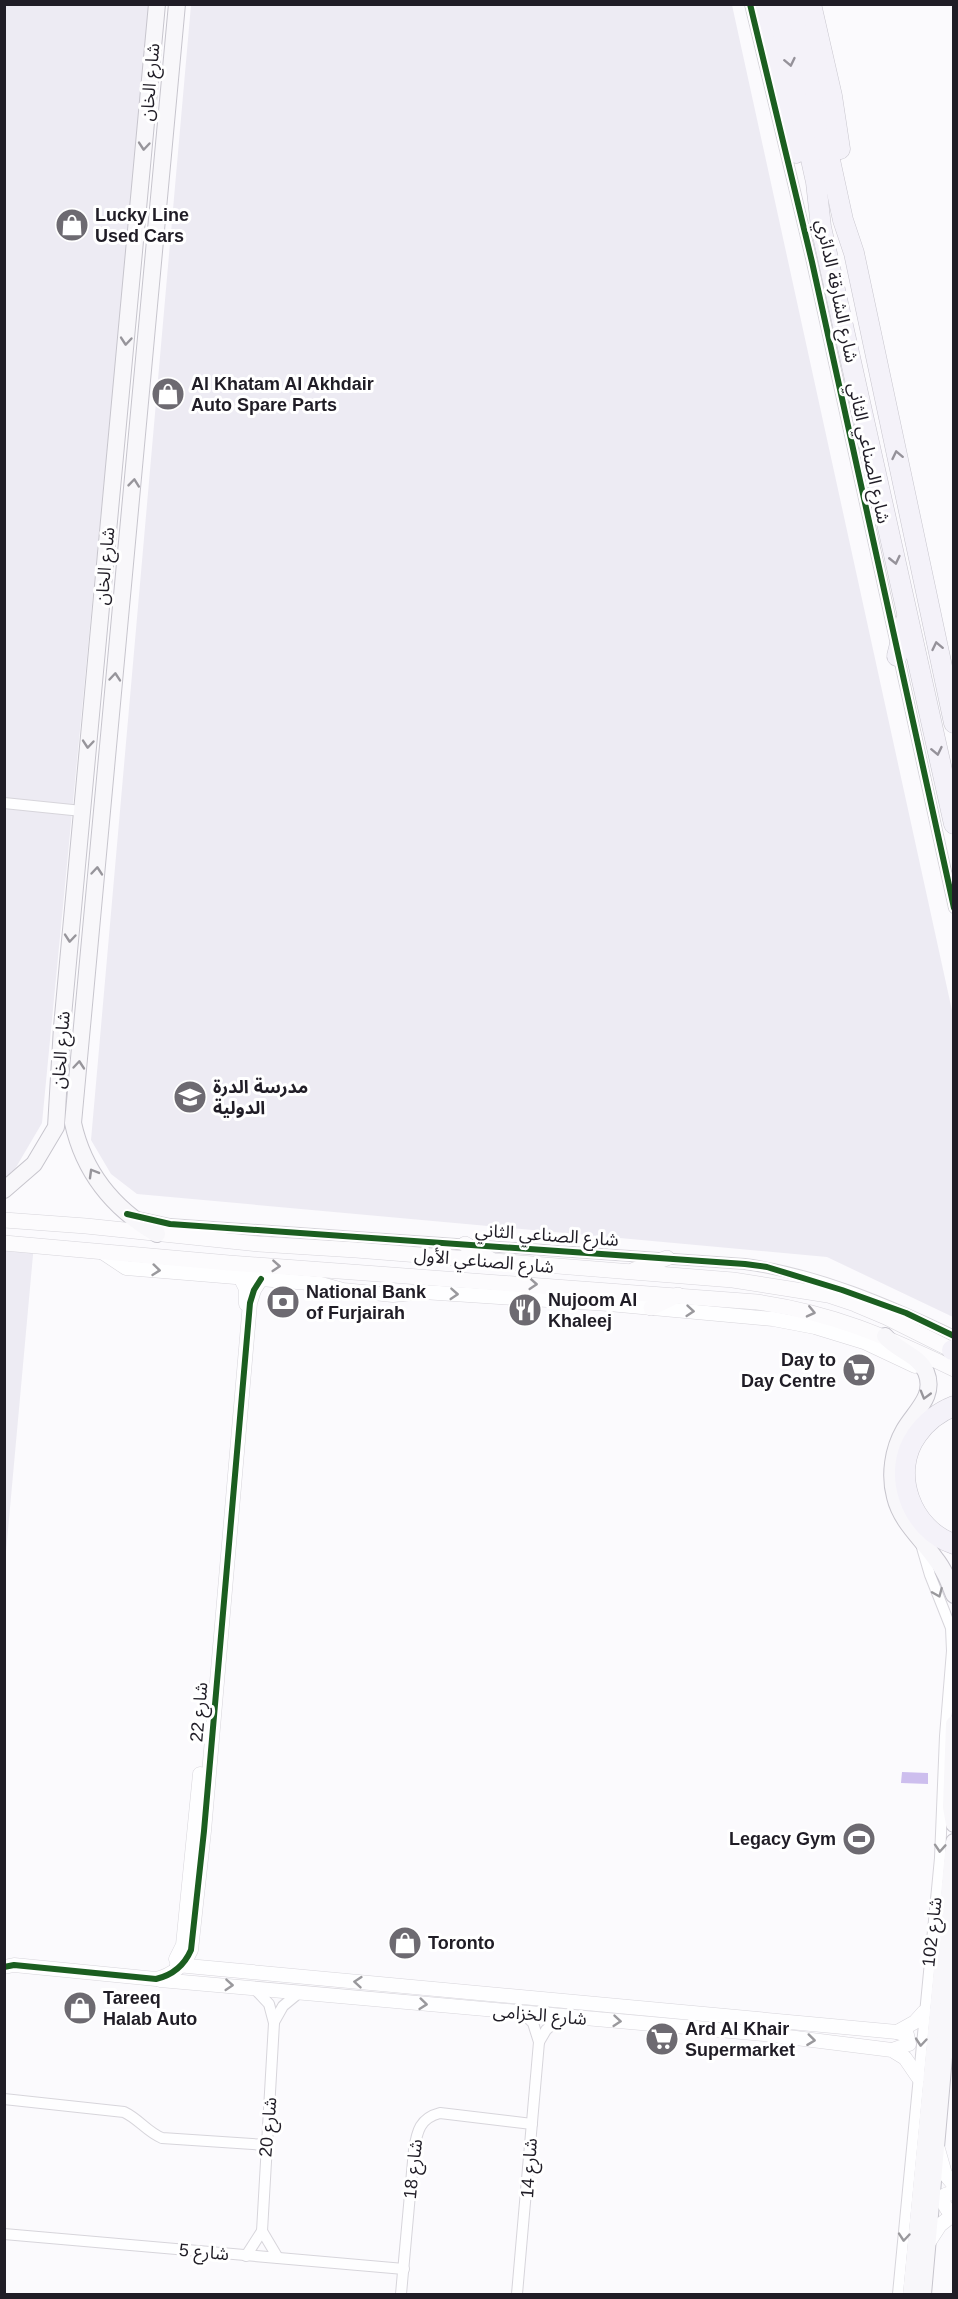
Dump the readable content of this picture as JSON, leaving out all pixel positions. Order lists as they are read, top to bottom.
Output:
{
  "streets": {
    "highway": ["شارع الشارقة الدائري"],
    "main road": ["شارع الخان", "شارع الصناعي الأول", "شارع 102"],
    "street": [
      "شارع الصناعي الثاني",
      "شارع 22",
      "شارع الخزامى",
      "شارع 20",
      "شارع 14",
      "شارع 18",
      "شارع 5"
    ]
  },
  "crossings": [
    ["شارع الخان", "شارع الصناعي الثاني"],
    ["شارع الصناعي الثاني", "شارع الصناعي الأول"],
    ["شارع 22", "شارع الخزامى"],
    ["شارع الخزامى", "شارع 20"],
    ["شارع 20", "شارع 5"],
    ["شارع 14", "شارع 18"],
    ["شارع 18", "شارع 5"]
  ],
  "one_way": ["شارع 102"],
  "places": {
    "shop": [
      "Lucky Line Used Cars",
      "Al Khatam Al Akhdair Auto Spare Parts",
      "Toronto",
      "Tareeq Halab Auto"
    ],
    "school or university": ["مدرسة الدرة الدولية"],
    "bank": ["National Bank of Furjairah"],
    "restaurant": ["Nujoom Al Khaleej"],
    "supermarket": ["Day to Day Centre", "Ard Al Khair Supermarket"],
    "sports": ["Legacy Gym"]
  }
}
